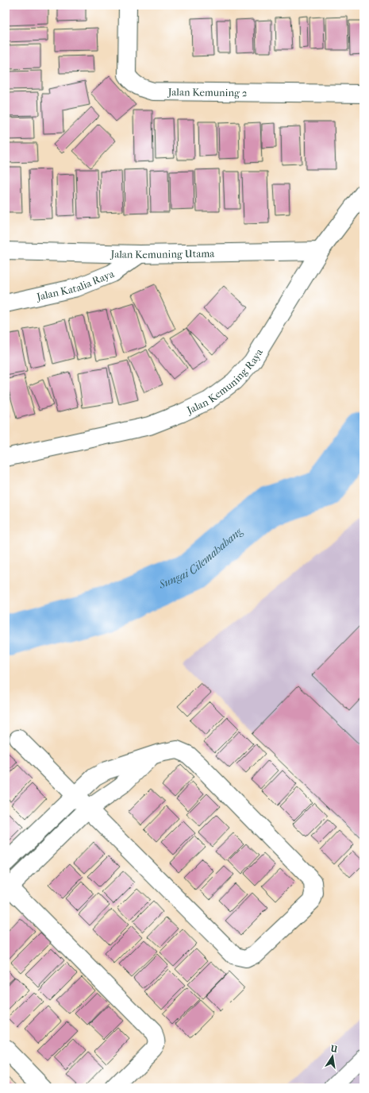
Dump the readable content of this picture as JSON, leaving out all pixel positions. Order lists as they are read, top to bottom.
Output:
{
  "streets": {
    "street": [
      "Jalan Kemuning 2",
      "Jalan Kemuning Utama",
      "Jalan Katalia Raya",
      "Jalan Kemuning Raya"
    ]
  },
  "crossings": [
    ["Jalan Kemuning Utama", "Jalan Katalia Raya"],
    ["Jalan Kemuning Utama", "Jalan Kemuning Raya"]
  ],
  "water": ["Sungai Cilemahabang"],
  "north": "top"
}
